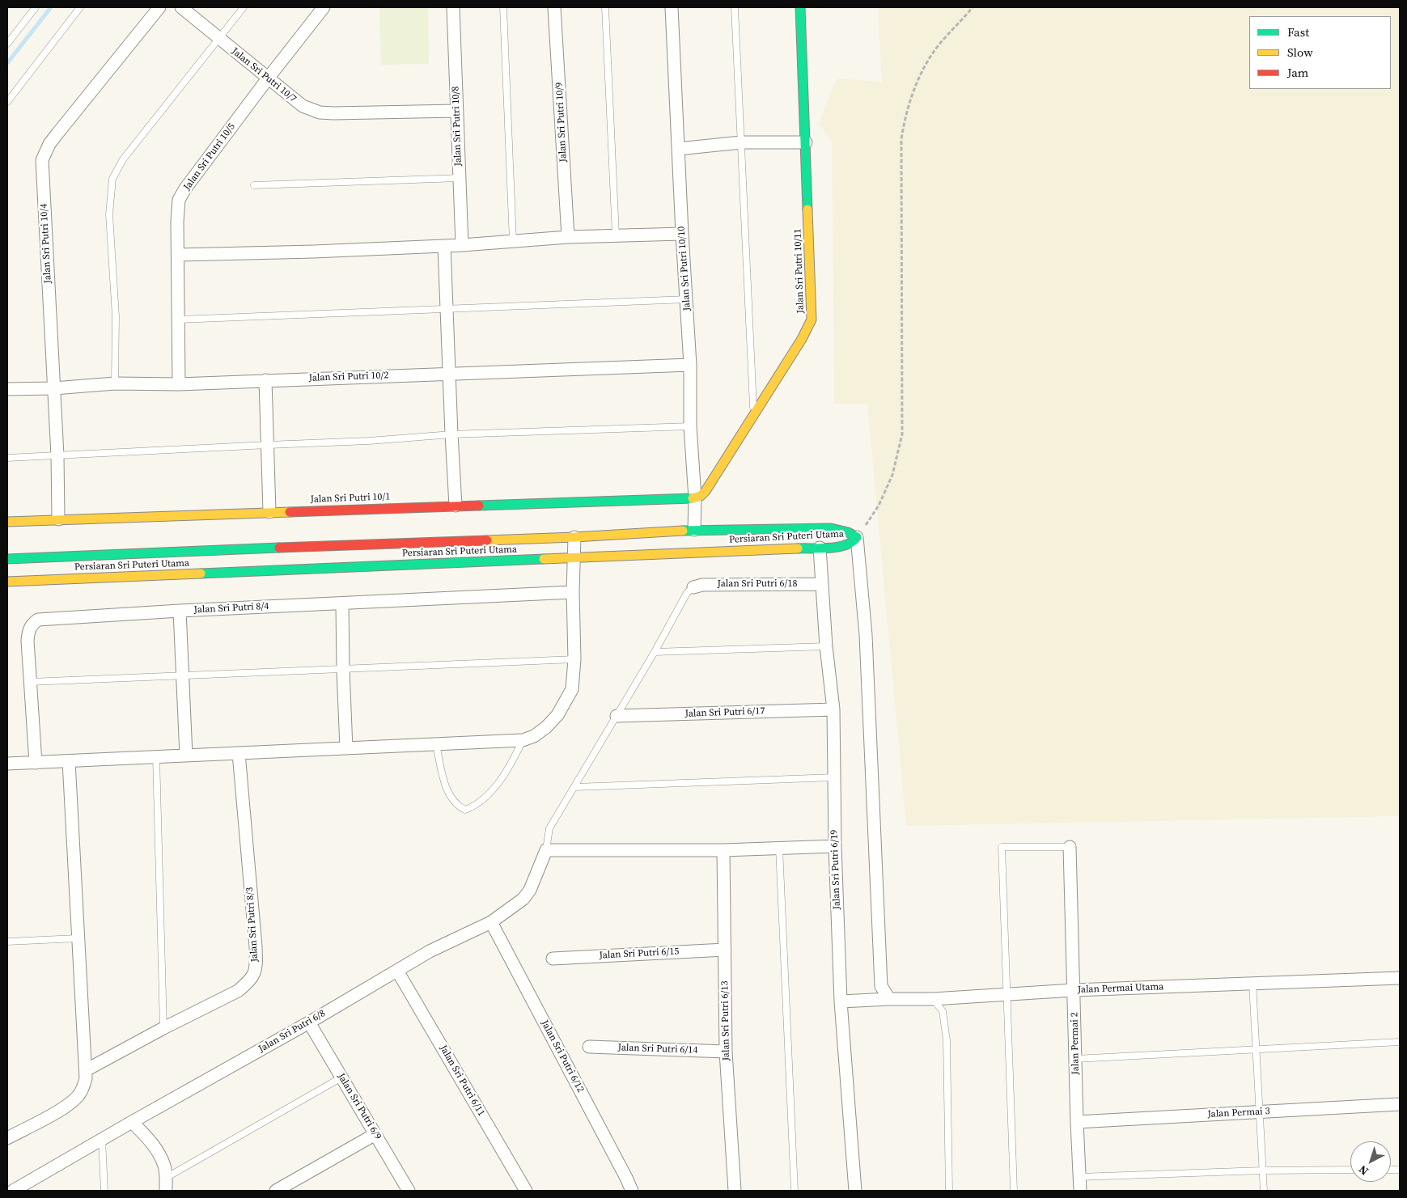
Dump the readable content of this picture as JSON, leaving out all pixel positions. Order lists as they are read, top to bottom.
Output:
{
  "streets": {
    "street": [
      "Jalan Sri Putri 10/7",
      "Jalan Sri Putri 10/9",
      "Jalan Sri Putri 10/8",
      "Jalan Sri Putri 10/5",
      "Jalan Sri Putri 10/4",
      "Jalan Sri Putri 10/10",
      "Jalan Sri Putri 10/11",
      "Jalan Sri Putri 10/2",
      "Jalan Sri Putri 10/1",
      "Persiaran Sri Puteri Utama",
      "Jalan Sri Putri 6/18",
      "Jalan Sri Putri 8/4",
      "Jalan Sri Putri 6/17",
      "Jalan Sri Putri 6/19",
      "Jalan Sri Putri 8/3",
      "Jalan Sri Putri 6/15",
      "Jalan Permai Utama",
      "Jalan Sri Putri 6/13",
      "Jalan Sri Putri 6/8",
      "Jalan Permai 2",
      "Jalan Sri Putri 6/14",
      "Jalan Sri Putri 6/12",
      "Jalan Sri Putri 6/11",
      "Jalan Sri Putri 6/9",
      "Jalan Permai 3"
    ]
  },
  "crossings": [
    ["Jalan Sri Putri 10/7", "Jalan Sri Putri 10/8"],
    ["Jalan Sri Putri 10/7", "Jalan Sri Putri 10/5"],
    ["Jalan Sri Putri 10/5", "Jalan Sri Putri 10/2"],
    ["Jalan Sri Putri 10/4", "Jalan Sri Putri 10/2"],
    ["Jalan Sri Putri 10/4", "Jalan Sri Putri 10/1"],
    ["Jalan Sri Putri 10/10", "Jalan Sri Putri 10/11"],
    ["Jalan Sri Putri 10/10", "Jalan Sri Putri 10/2"],
    ["Jalan Sri Putri 10/10", "Jalan Sri Putri 10/1"],
    ["Jalan Sri Putri 10/10", "Persiaran Sri Puteri Utama"],
    ["Jalan Sri Putri 10/11", "Jalan Sri Putri 10/1"],
    ["Persiaran Sri Puteri Utama", "Jalan Sri Putri 6/19"],
    ["Jalan Sri Putri 6/18", "Jalan Sri Putri 6/19"],
    ["Jalan Sri Putri 6/17", "Jalan Sri Putri 6/19"],
    ["Jalan Sri Putri 6/19", "Jalan Permai Utama"],
    ["Jalan Sri Putri 6/15", "Jalan Sri Putri 6/13"],
    ["Jalan Permai Utama", "Jalan Permai 2"],
    ["Jalan Sri Putri 6/13", "Jalan Sri Putri 6/14"],
    ["Jalan Sri Putri 6/8", "Jalan Sri Putri 6/12"],
    ["Jalan Sri Putri 6/8", "Jalan Sri Putri 6/11"],
    ["Jalan Sri Putri 6/8", "Jalan Sri Putri 6/9"],
    ["Jalan Permai 2", "Jalan Permai 3"]
  ],
  "legend": ["Fast", "Slow", "Jam"],
  "north": "bottom left"
}
